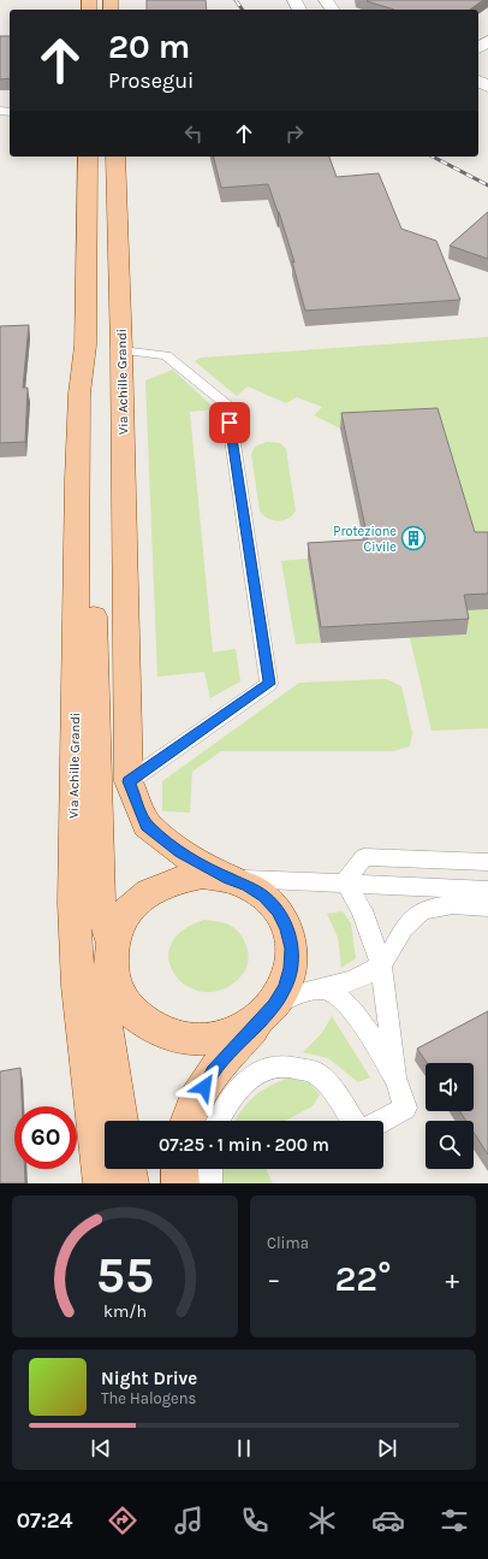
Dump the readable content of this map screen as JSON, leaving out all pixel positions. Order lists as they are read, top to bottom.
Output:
{
  "streets": {
    "main road": ["Via Achille Grandi"]
  },
  "places": {
    "building": ["Protezione Civile"]
  },
  "page": {
    "turn": ["20 m", "Prosegui"],
    "limit": "60",
    "trip": "07:25 · 1 min · 200 m",
    "tile": "Clima",
    "heat": ["−", "22°", "+"],
    "song": ["Night Drive", "The Halogens"],
    "tabs": "07:24",
    "gauge": ["55", "km/h"]
  }
}
